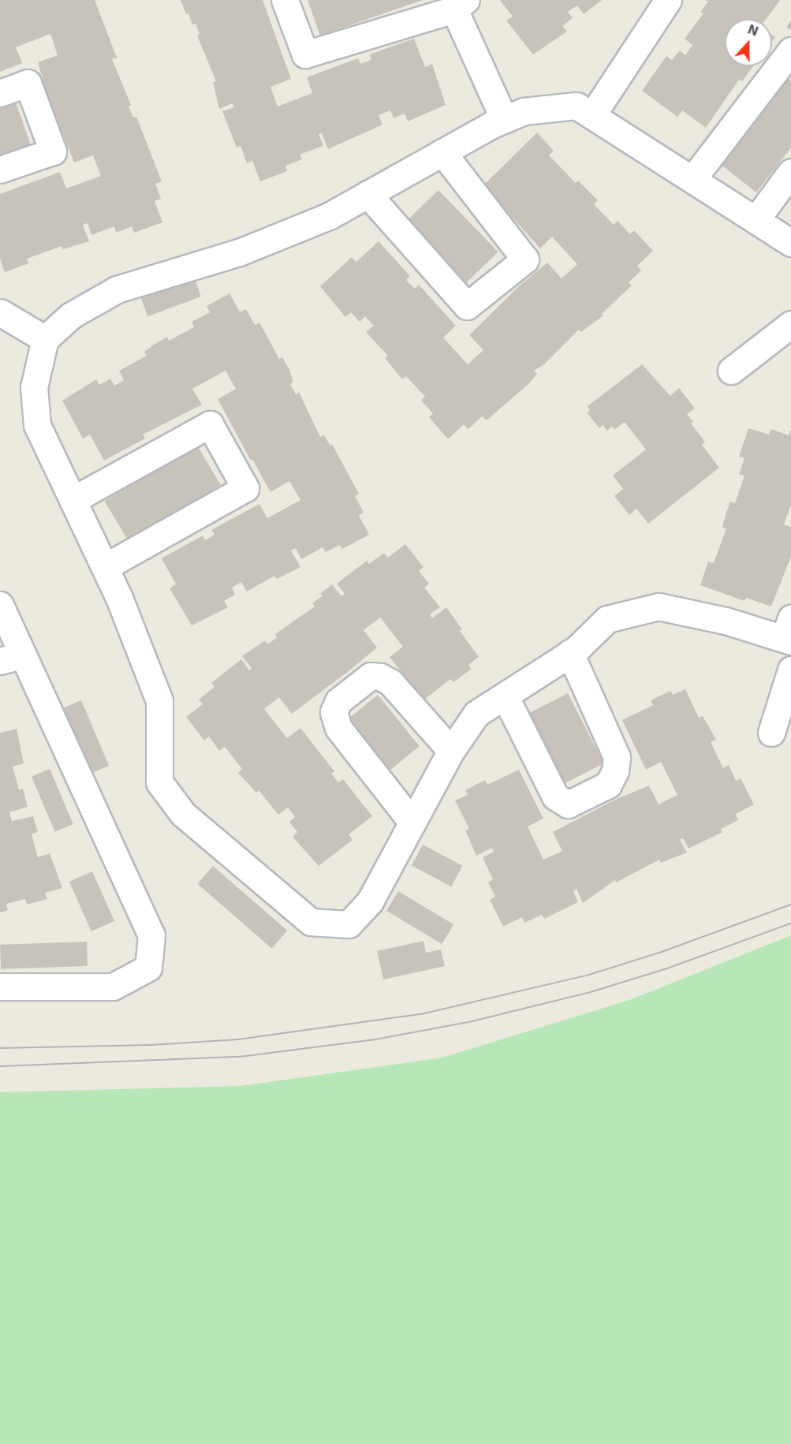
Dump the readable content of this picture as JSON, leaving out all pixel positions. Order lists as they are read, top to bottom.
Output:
{
  "north": "top"
}
